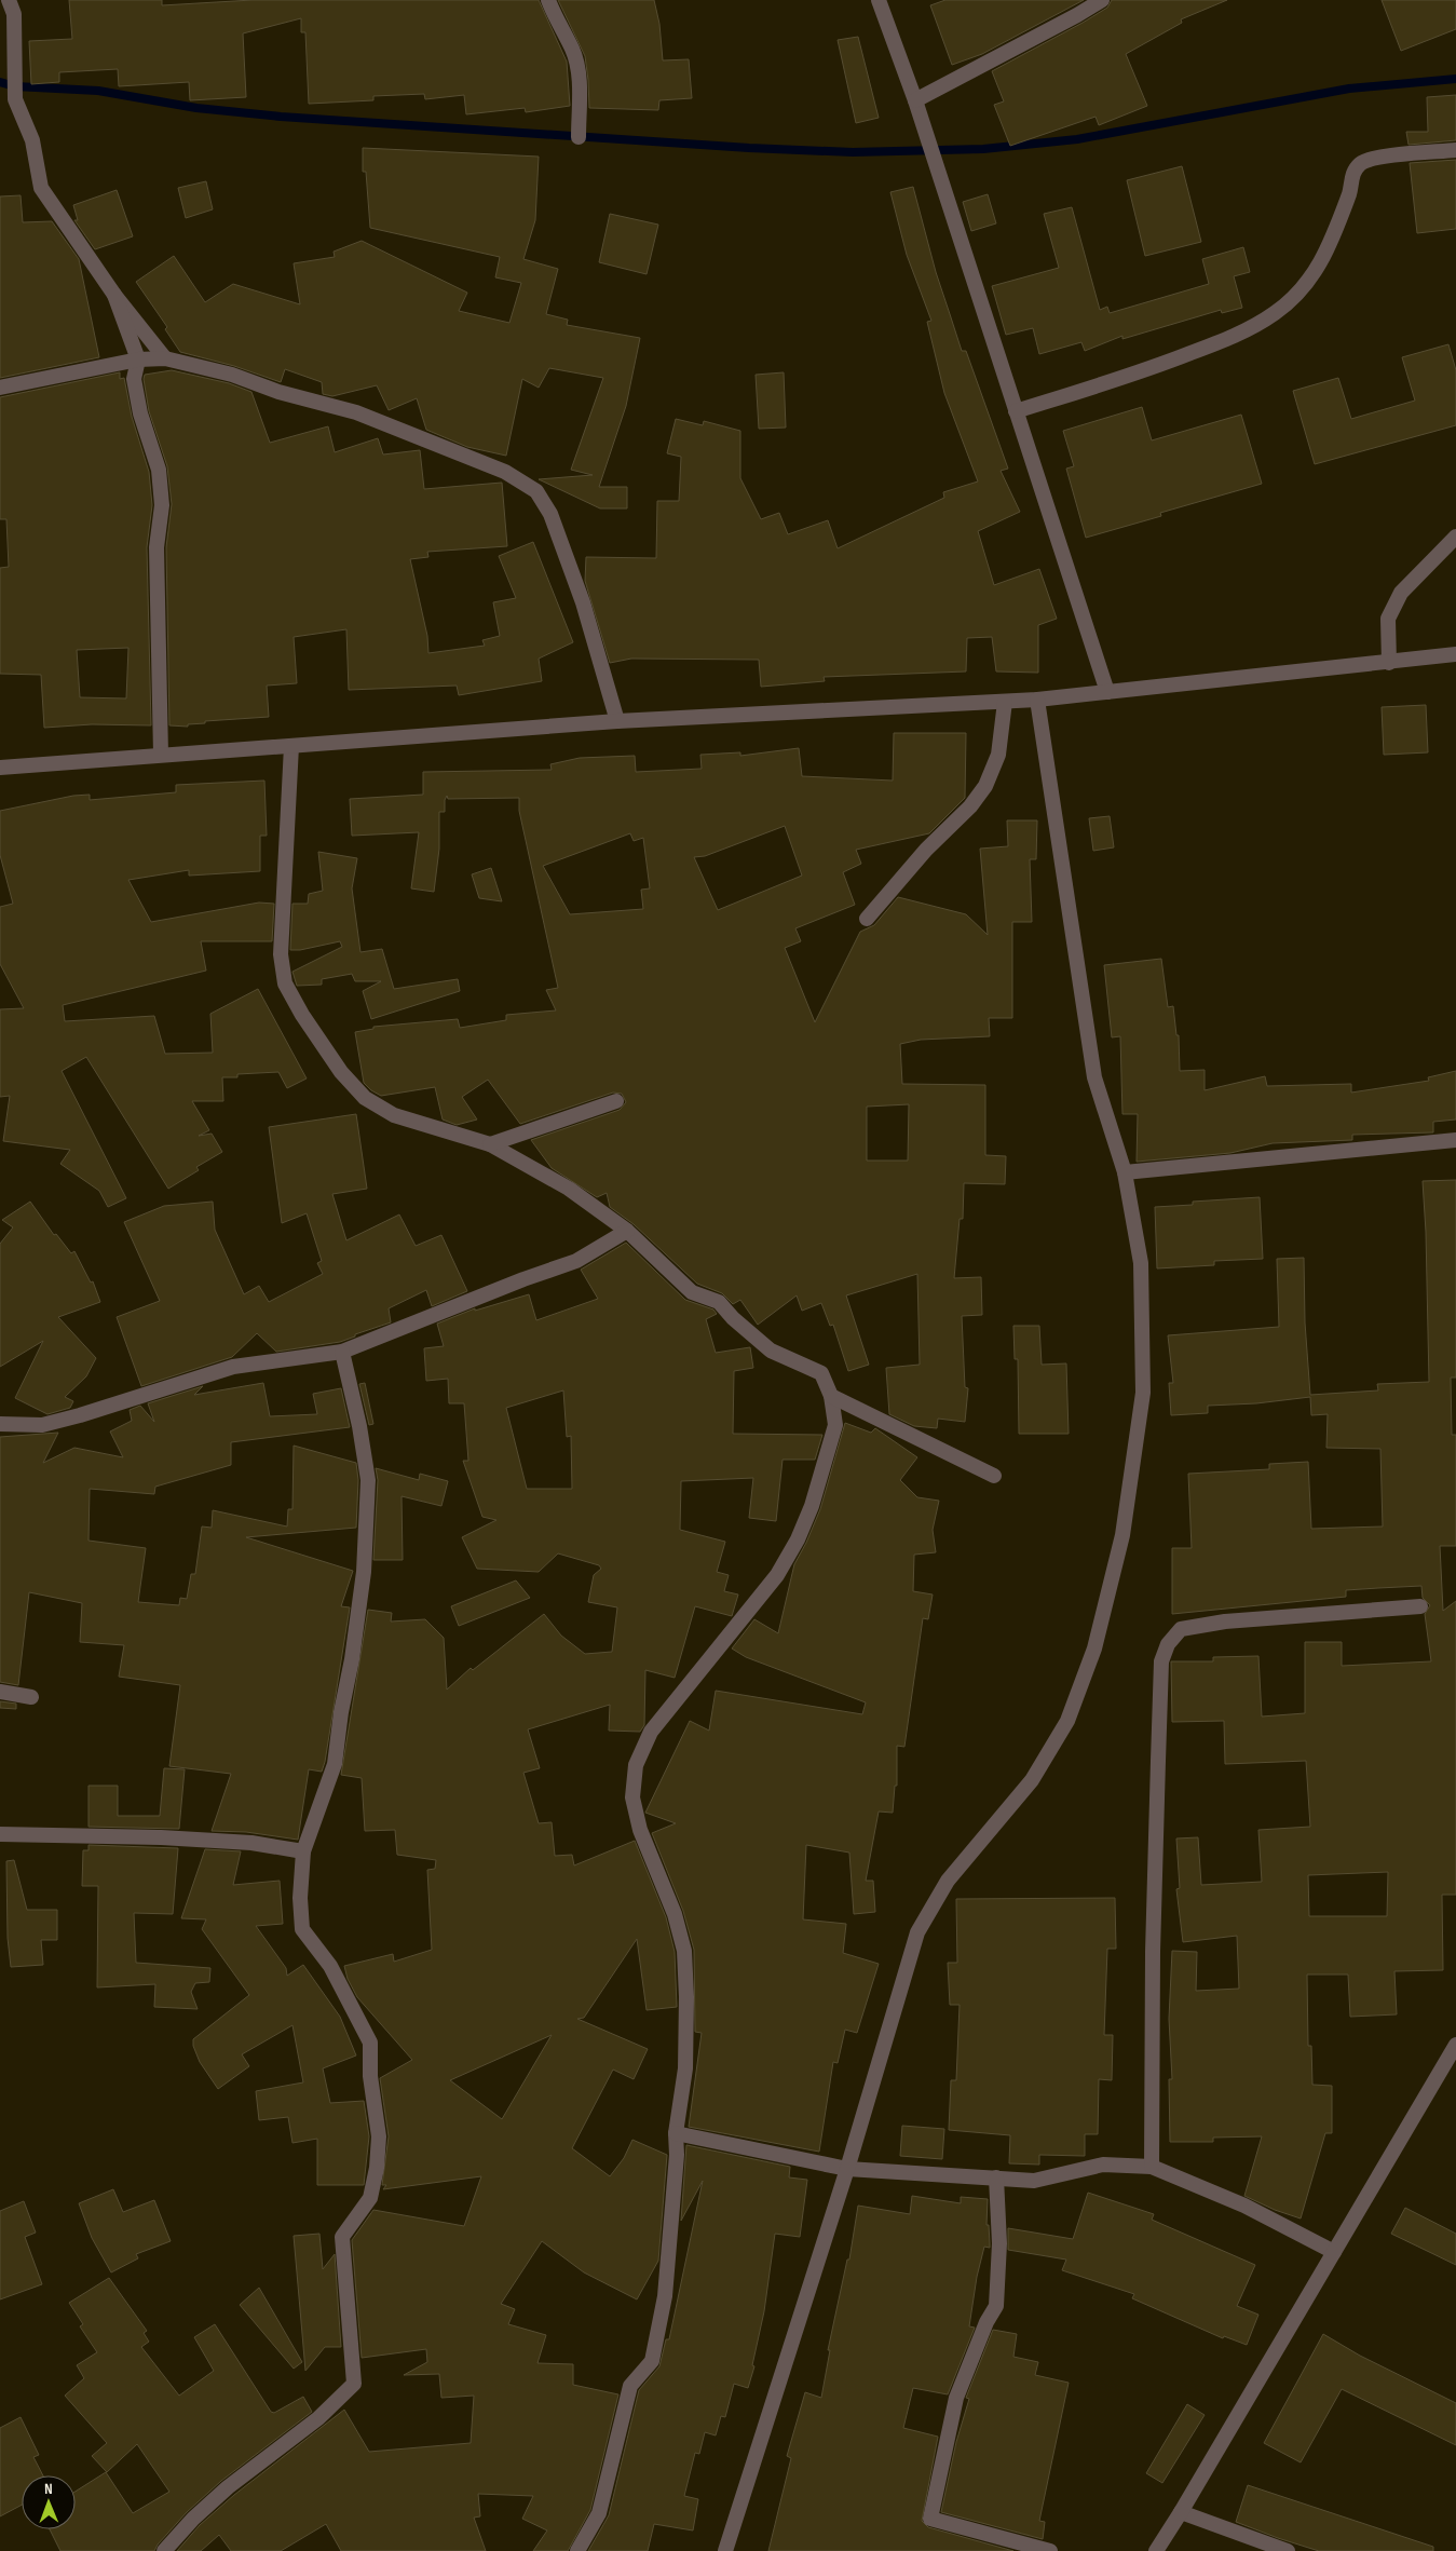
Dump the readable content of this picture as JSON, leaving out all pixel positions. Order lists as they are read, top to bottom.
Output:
{
  "north": "top"
}
